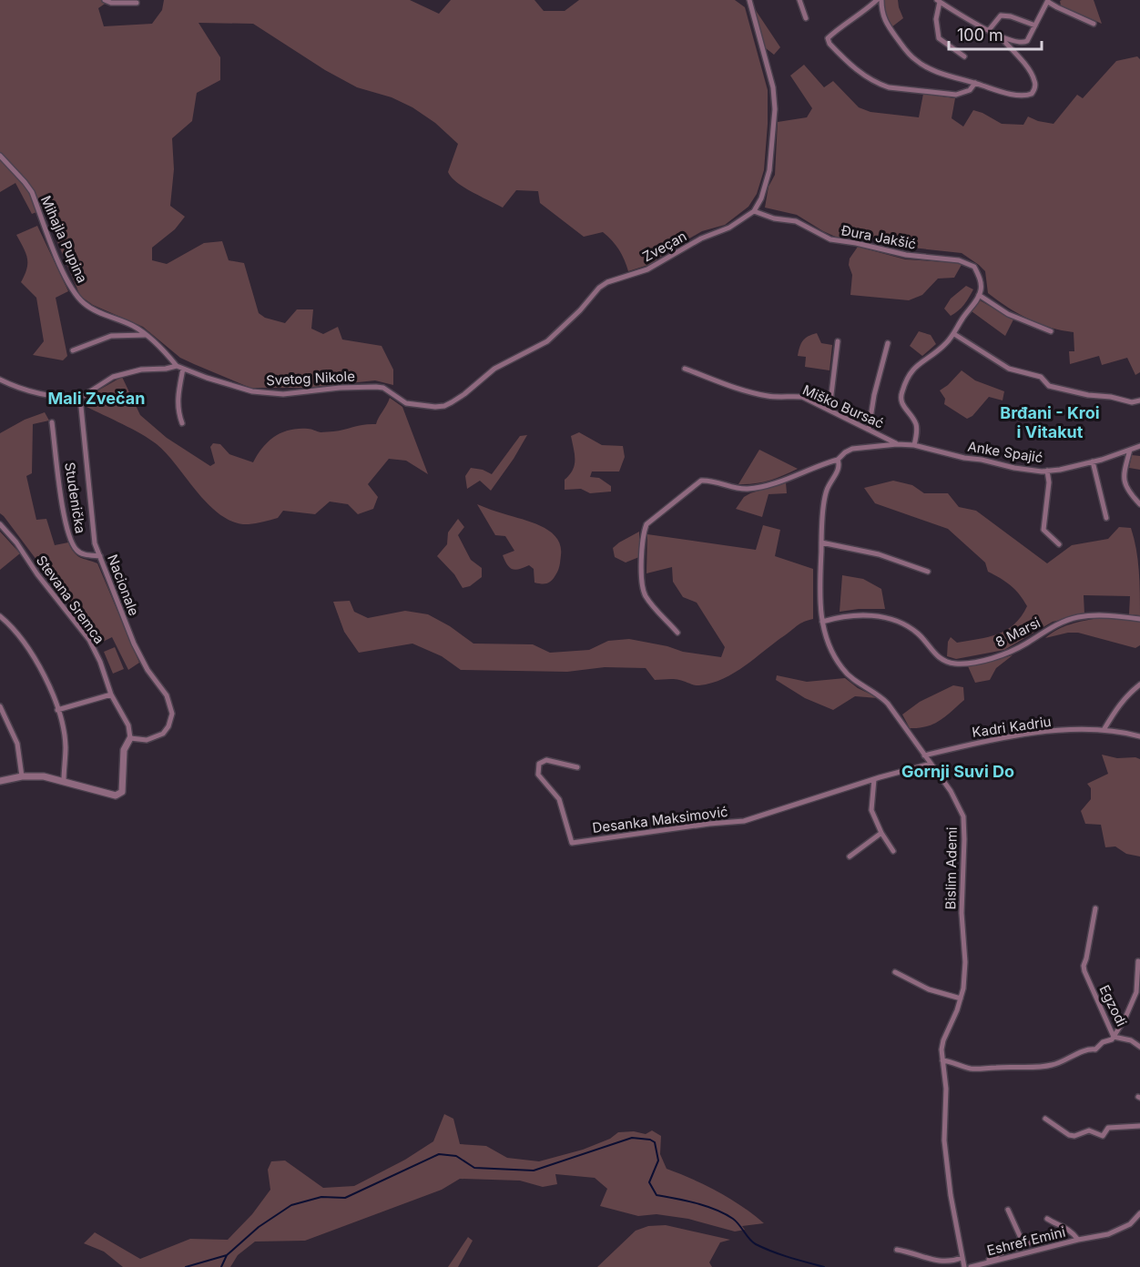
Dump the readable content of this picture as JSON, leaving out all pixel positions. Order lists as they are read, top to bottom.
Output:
{
  "streets": {
    "street": [
      "Ðura Jakšić",
      "Mihajla Pupina",
      "Zveçan",
      "Svetog Nikole",
      "Miško Bursać",
      "Anke Spajić",
      "Studenička",
      "Nacionale",
      "Stevana Sremca",
      "8 Marsi",
      "Kadri Kadriu",
      "Desanka Maksimović",
      "Bislim Ademi",
      "Egzodi",
      "Eshref Emini"
    ]
  },
  "crossings": [
    ["Ðura Jakšić", "Zveçan"],
    ["Mihajla Pupina", "Svetog Nikole"],
    ["Zveçan", "Svetog Nikole"],
    ["Miško Bursać", "Anke Spajić"],
    ["Studenička", "Nacionale"],
    ["Nacionale", "Stevana Sremca"],
    ["8 Marsi", "Bislim Ademi"],
    ["Kadri Kadriu", "Bislim Ademi"],
    ["Desanka Maksimović", "Bislim Ademi"]
  ],
  "districts": ["Mali Zvečan", "Brđani - Kroi i Vitakut", "Gornji Suvi Do"],
  "scale_bar": "100 m"
}
